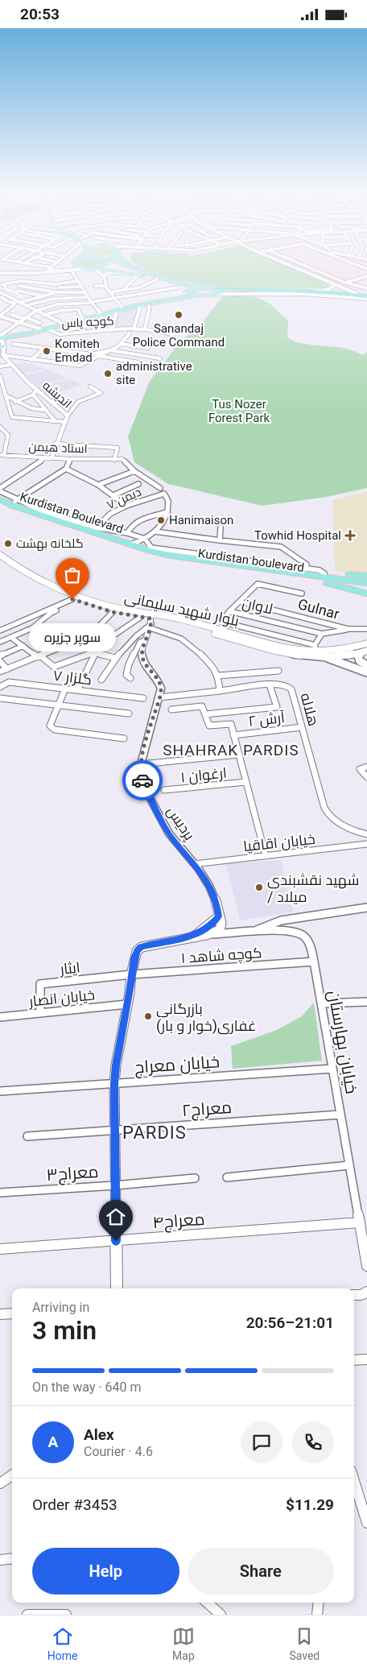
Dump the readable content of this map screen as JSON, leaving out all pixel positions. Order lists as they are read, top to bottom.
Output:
{
  "streets": {
    "main road": [
      "اندیشه",
      "Kurdistan Boulevard",
      "Kurdistan boulevard",
      "بلوار شهید سلیمانی"
    ],
    "street": [
      "کوچه یاس",
      "استاد هیمن",
      "دیمن ۷",
      "لاوان",
      "Gulnar",
      "گلزار ۷",
      "هلاله",
      "آرش ۲",
      "ارغوان ۱",
      "پردیس",
      "خیابان اقاقیا",
      "کوچه شاهد ۱",
      "ایثار",
      "خیابان انصار",
      "خیابان بهارستان",
      "خیابان معراج",
      "معراج۲",
      "معراج۳",
      "معراج۴"
    ]
  },
  "crossings": [
    ["اندیشه", "استاد هیمن"],
    ["Kurdistan Boulevard", "Kurdistan boulevard"],
    ["لاوان", "بلوار شهید سلیمانی"],
    ["بلوار شهید سلیمانی", "پردیس"],
    ["هلاله", "آرش ۲"],
    ["هلاله", "پردیس"],
    ["پردیس", "خیابان اقاقیا"],
    ["کوچه شاهد ۱", "ایثار"],
    ["کوچه شاهد ۱", "خیابان بهارستان"],
    ["ایثار", "خیابان انصار"],
    ["خیابان بهارستان", "خیابان معراج"],
    ["خیابان بهارستان", "معراج۲"],
    ["خیابان بهارستان", "معراج۴"]
  ],
  "districts": ["SHAHRAK PARDIS", "PARDIS"],
  "parks": ["Tus Nozer Forest Park"],
  "places": {
    "other": [
      "Sanandaj Police Command",
      "Komiteh Emdad",
      "administrative site",
      "Hanimaison",
      "گلخانه بهشت",
      "سوپر جزیره",
      "شهید نقشبندی / میلاد",
      "بازرگانی غفاری(خوار و بار)"
    ],
    "health": ["Towhid Hospital"]
  },
  "page": {
    "status": "20:53",
    "bubble": "سوپر جزیره",
    "heading": ["3 min", "Arriving in", "20:56–21:01"],
    "panel": [
      "Alex",
      "Courier · 4.6",
      "Order #3453",
      "$11.29"
    ],
    "bar": "On the way · 640 m",
    "round": "A",
    "buttons": ["Help", "Share"],
    "tabs": ["Home", "Map", "Saved"]
  }
}
